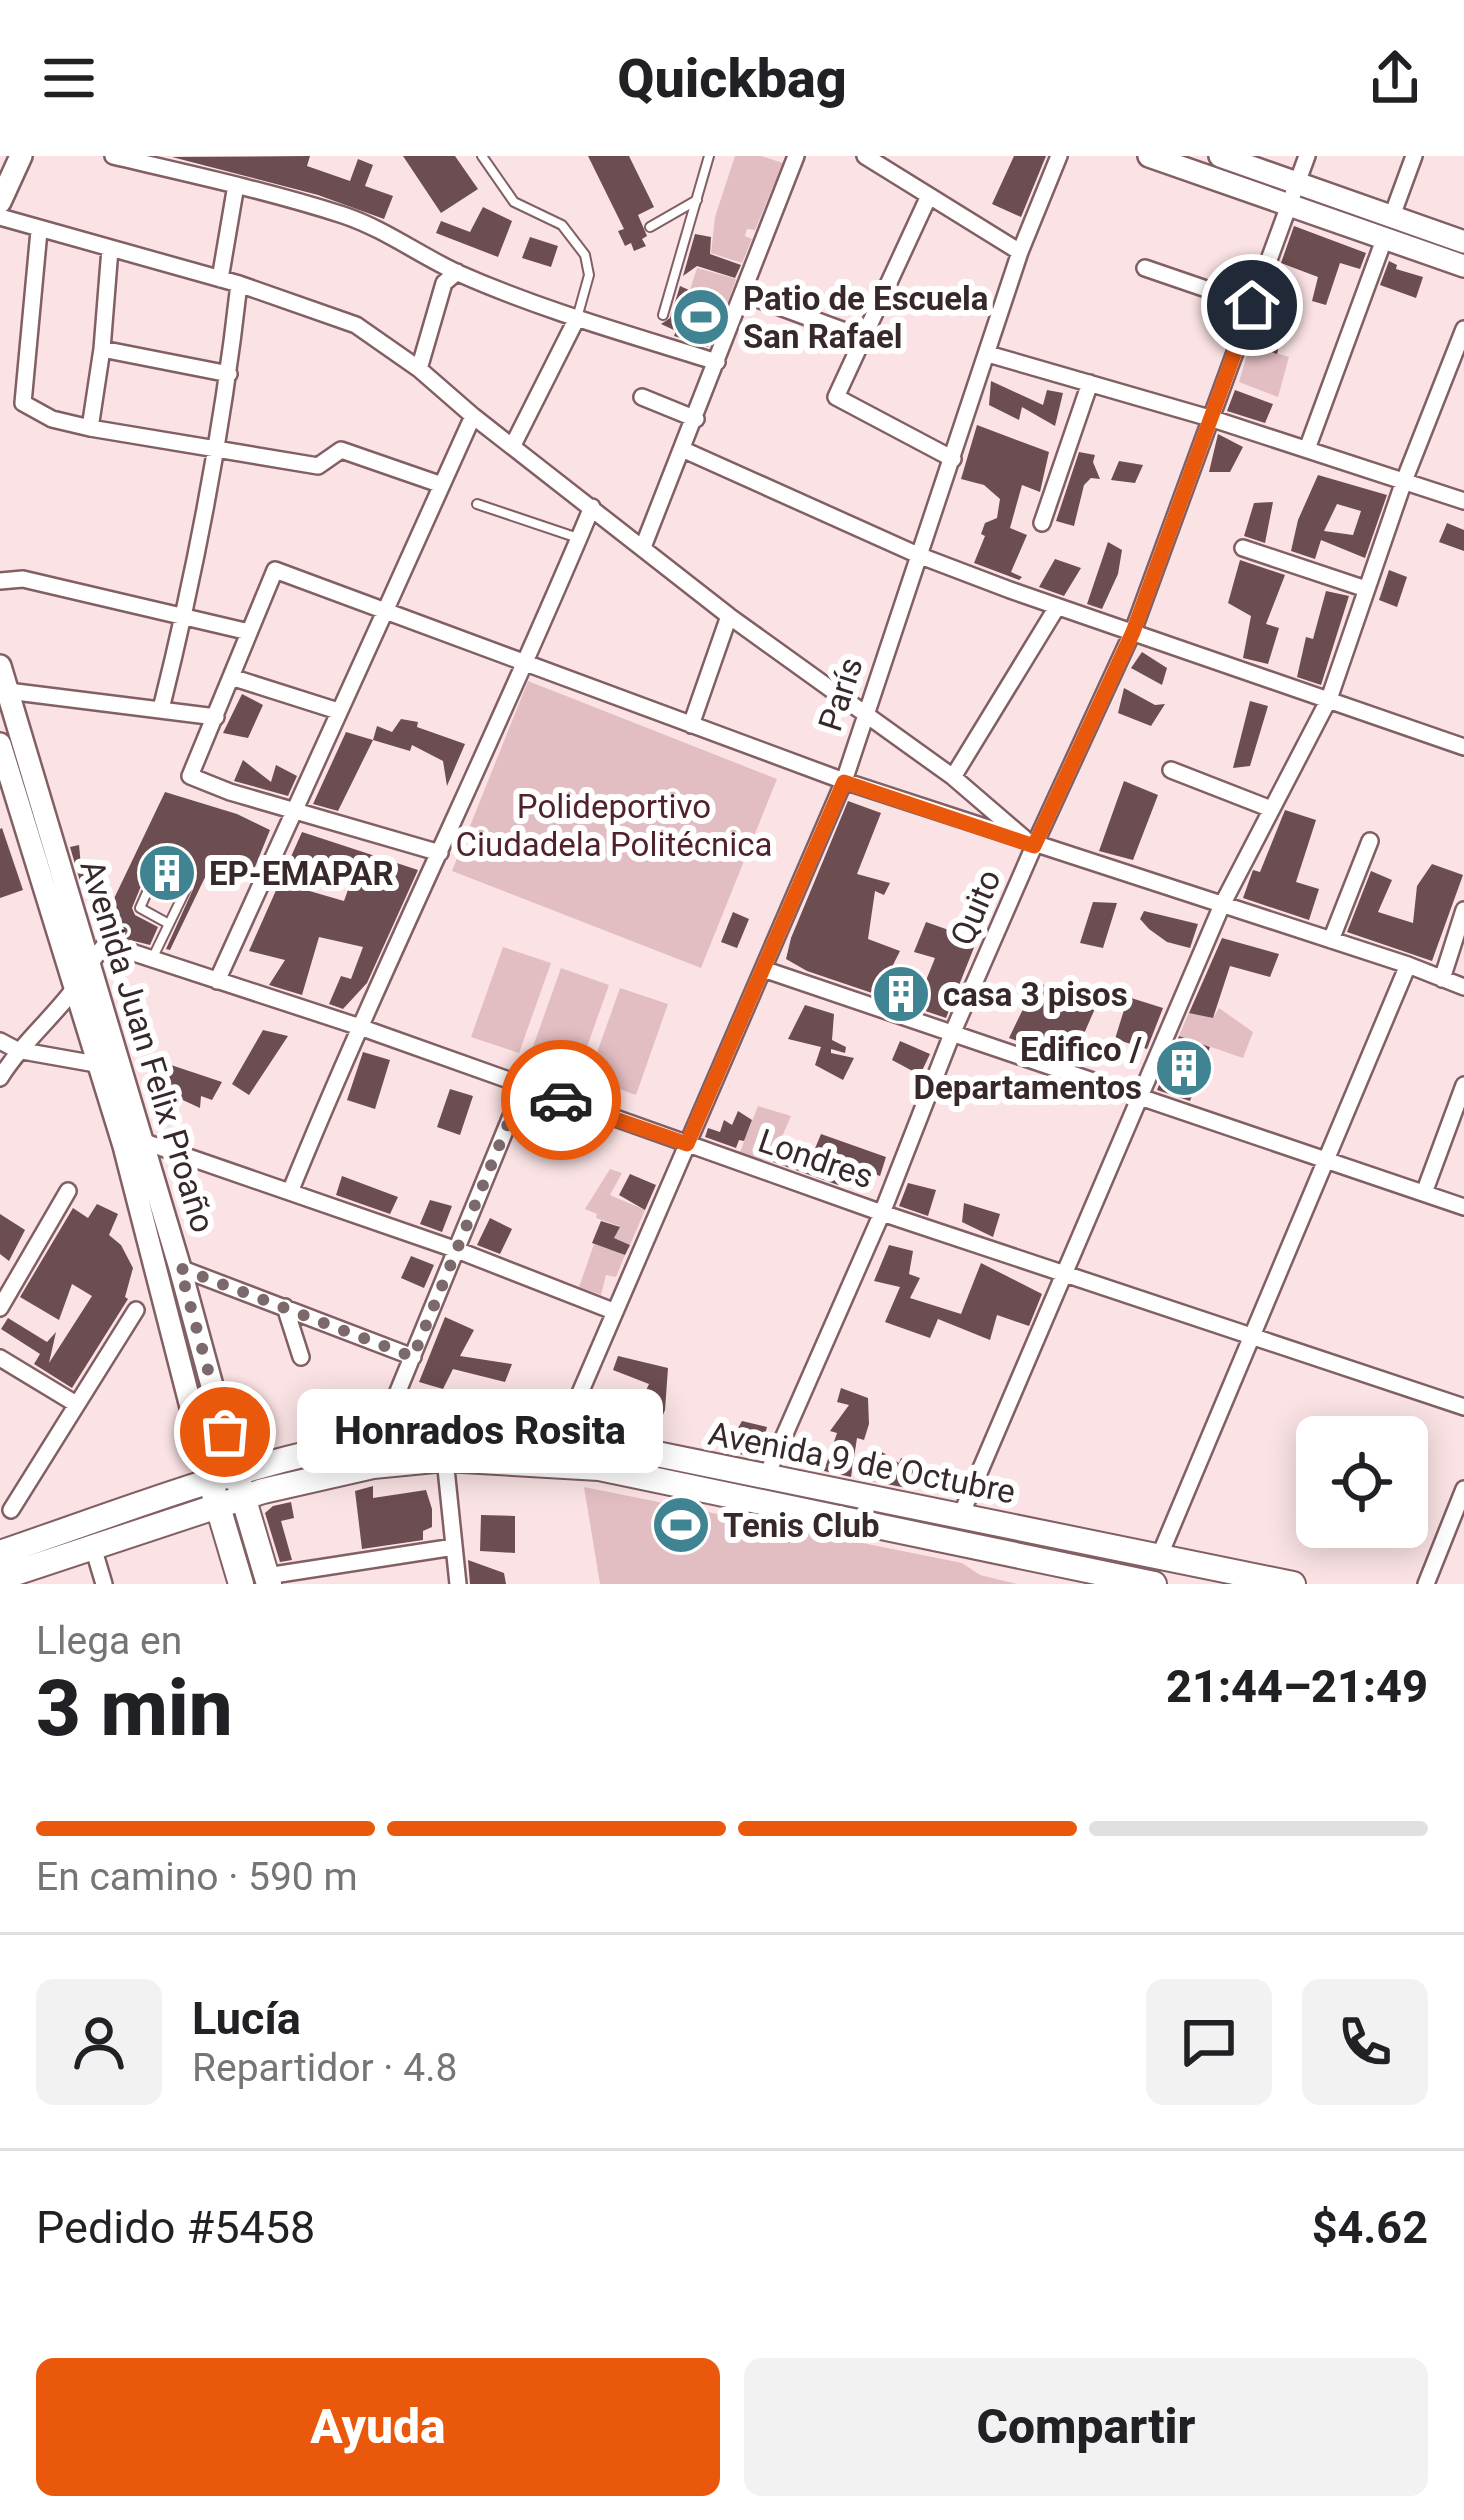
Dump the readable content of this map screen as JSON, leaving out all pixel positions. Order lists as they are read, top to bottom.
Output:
{
  "streets": {
    "main road": ["Avenida Juan Felix Proaño", "Avenida 9 de Octubre"],
    "street": ["París", "Quito", "Londres"]
  },
  "crossings": [
    ["París", "Londres"],
    ["París", "Avenida 9 de Octubre"],
    ["Quito", "Londres"],
    ["Quito", "Avenida 9 de Octubre"],
    ["Avenida Juan Felix Proaño", "Londres"],
    ["Avenida Juan Felix Proaño", "Avenida 9 de Octubre"]
  ],
  "parks": ["Polideportivo Ciudadela Politécnica"],
  "places": {
    "sports": ["Patio de Escuela San Rafael", "Tenis Club"],
    "building": ["EP-EMAPAR", "casa 3 pisos", "Edifico / Departamentos"],
    "other": ["Honrados Rosita"]
  },
  "page": {
    "header": "Quickbag",
    "bubble": "Honrados Rosita",
    "heading": ["3 min", "Llega en", "21:44–21:49"],
    "panel": [
      "Lucía",
      "Repartidor · 4.8",
      "Pedido #5458",
      "$4.62"
    ],
    "bar": "En camino · 590 m",
    "buttons": ["Ayuda", "Compartir"]
  }
}
